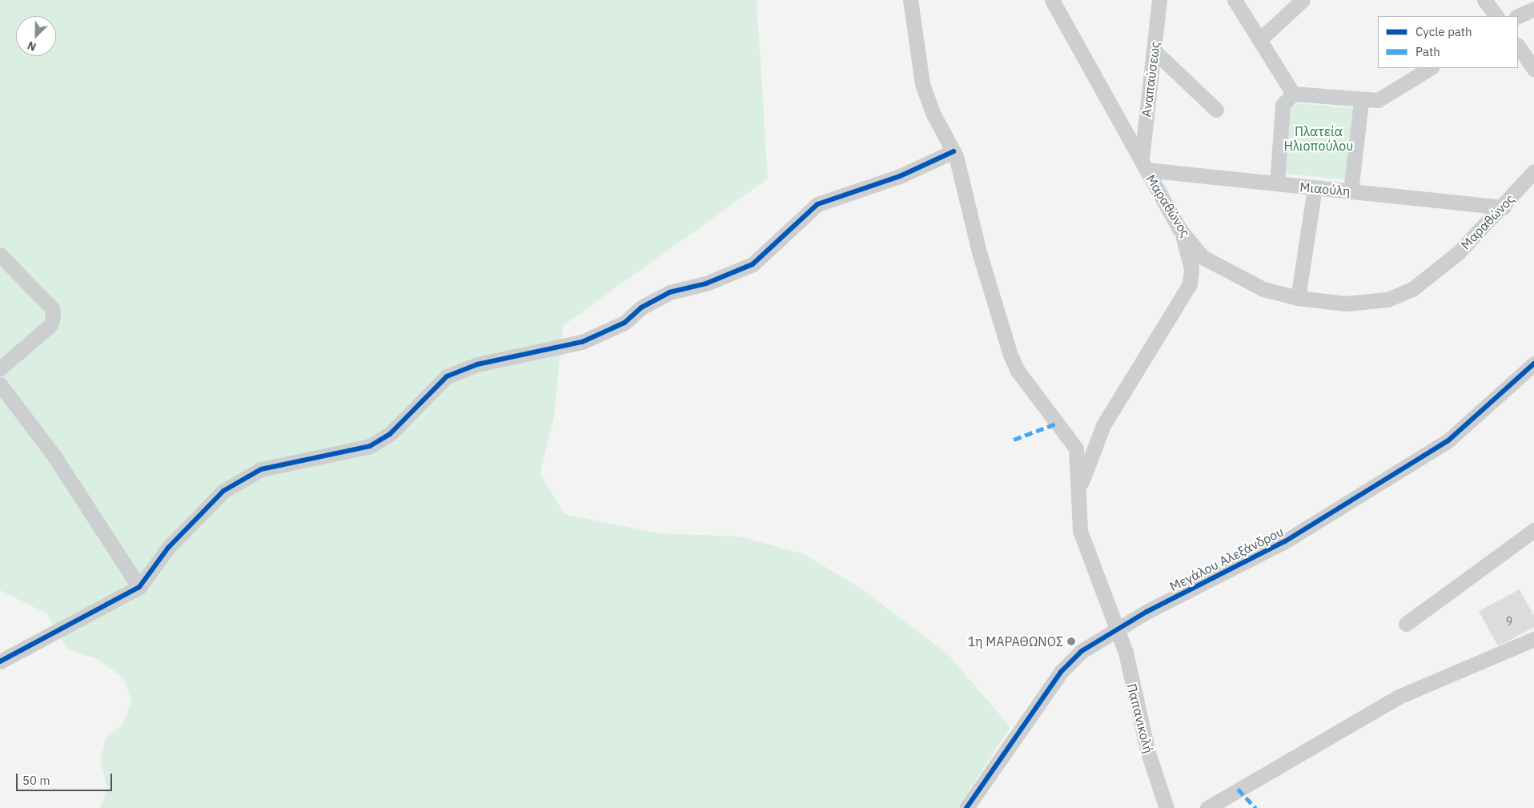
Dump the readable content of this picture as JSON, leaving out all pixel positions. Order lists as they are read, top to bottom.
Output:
{
  "streets": {
    "street": [
      "Αναπαύσεως",
      "Μιαούλη",
      "Μαραθώνος",
      "Μεγάλου Αλεξάνδρου",
      "Παπανικολή"
    ]
  },
  "crossings": [
    ["Αναπαύσεως", "Μιαούλη"],
    ["Αναπαύσεως", "Μαραθώνος"],
    ["Μιαούλη", "Μαραθώνος"],
    ["Μεγάλου Αλεξάνδρου", "Παπανικολή"]
  ],
  "parks": ["Πλατεία Ηλιοπούλου"],
  "places": ["1η ΜΑΡΑΘΩΝΟΣ"],
  "house_numbers": ["9"],
  "legend": ["Cycle path", "Path"],
  "scale_bar": "50 m",
  "north": "bottom left"
}
